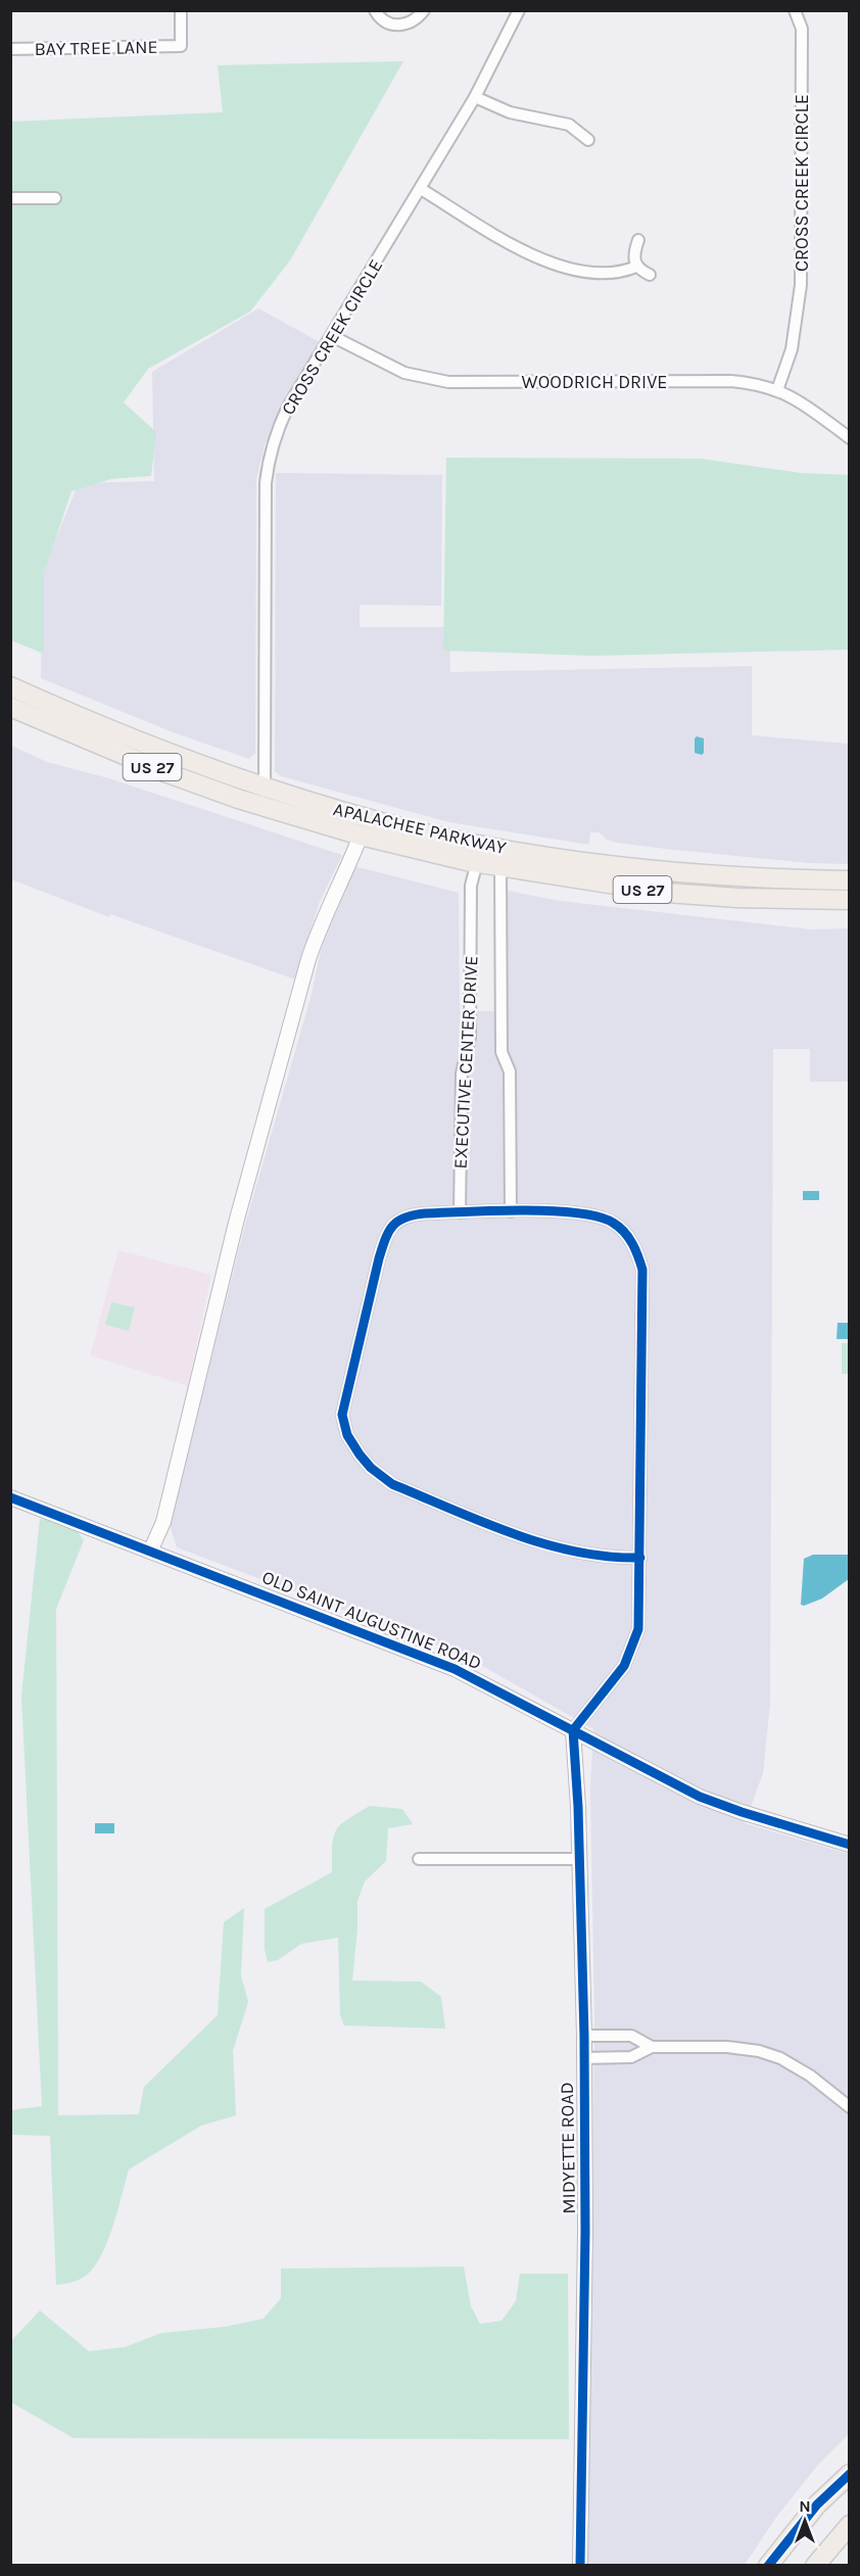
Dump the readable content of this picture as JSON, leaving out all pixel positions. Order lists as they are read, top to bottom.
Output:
{
  "streets": {
    "main road": ["US 27", "APALACHEE PARKWAY"],
    "street": [
      "BAY TREE LANE",
      "CROSS CREEK CIRCLE",
      "WOODRICH DRIVE",
      "EXECUTIVE CENTER DRIVE",
      "OLD SAINT AUGUSTINE ROAD",
      "MIDYETTE ROAD"
    ]
  },
  "crossings": [
    ["CROSS CREEK CIRCLE", "WOODRICH DRIVE"],
    ["CROSS CREEK CIRCLE", "APALACHEE PARKWAY"],
    ["APALACHEE PARKWAY", "EXECUTIVE CENTER DRIVE"],
    ["OLD SAINT AUGUSTINE ROAD", "MIDYETTE ROAD"]
  ],
  "north": "top"
}
